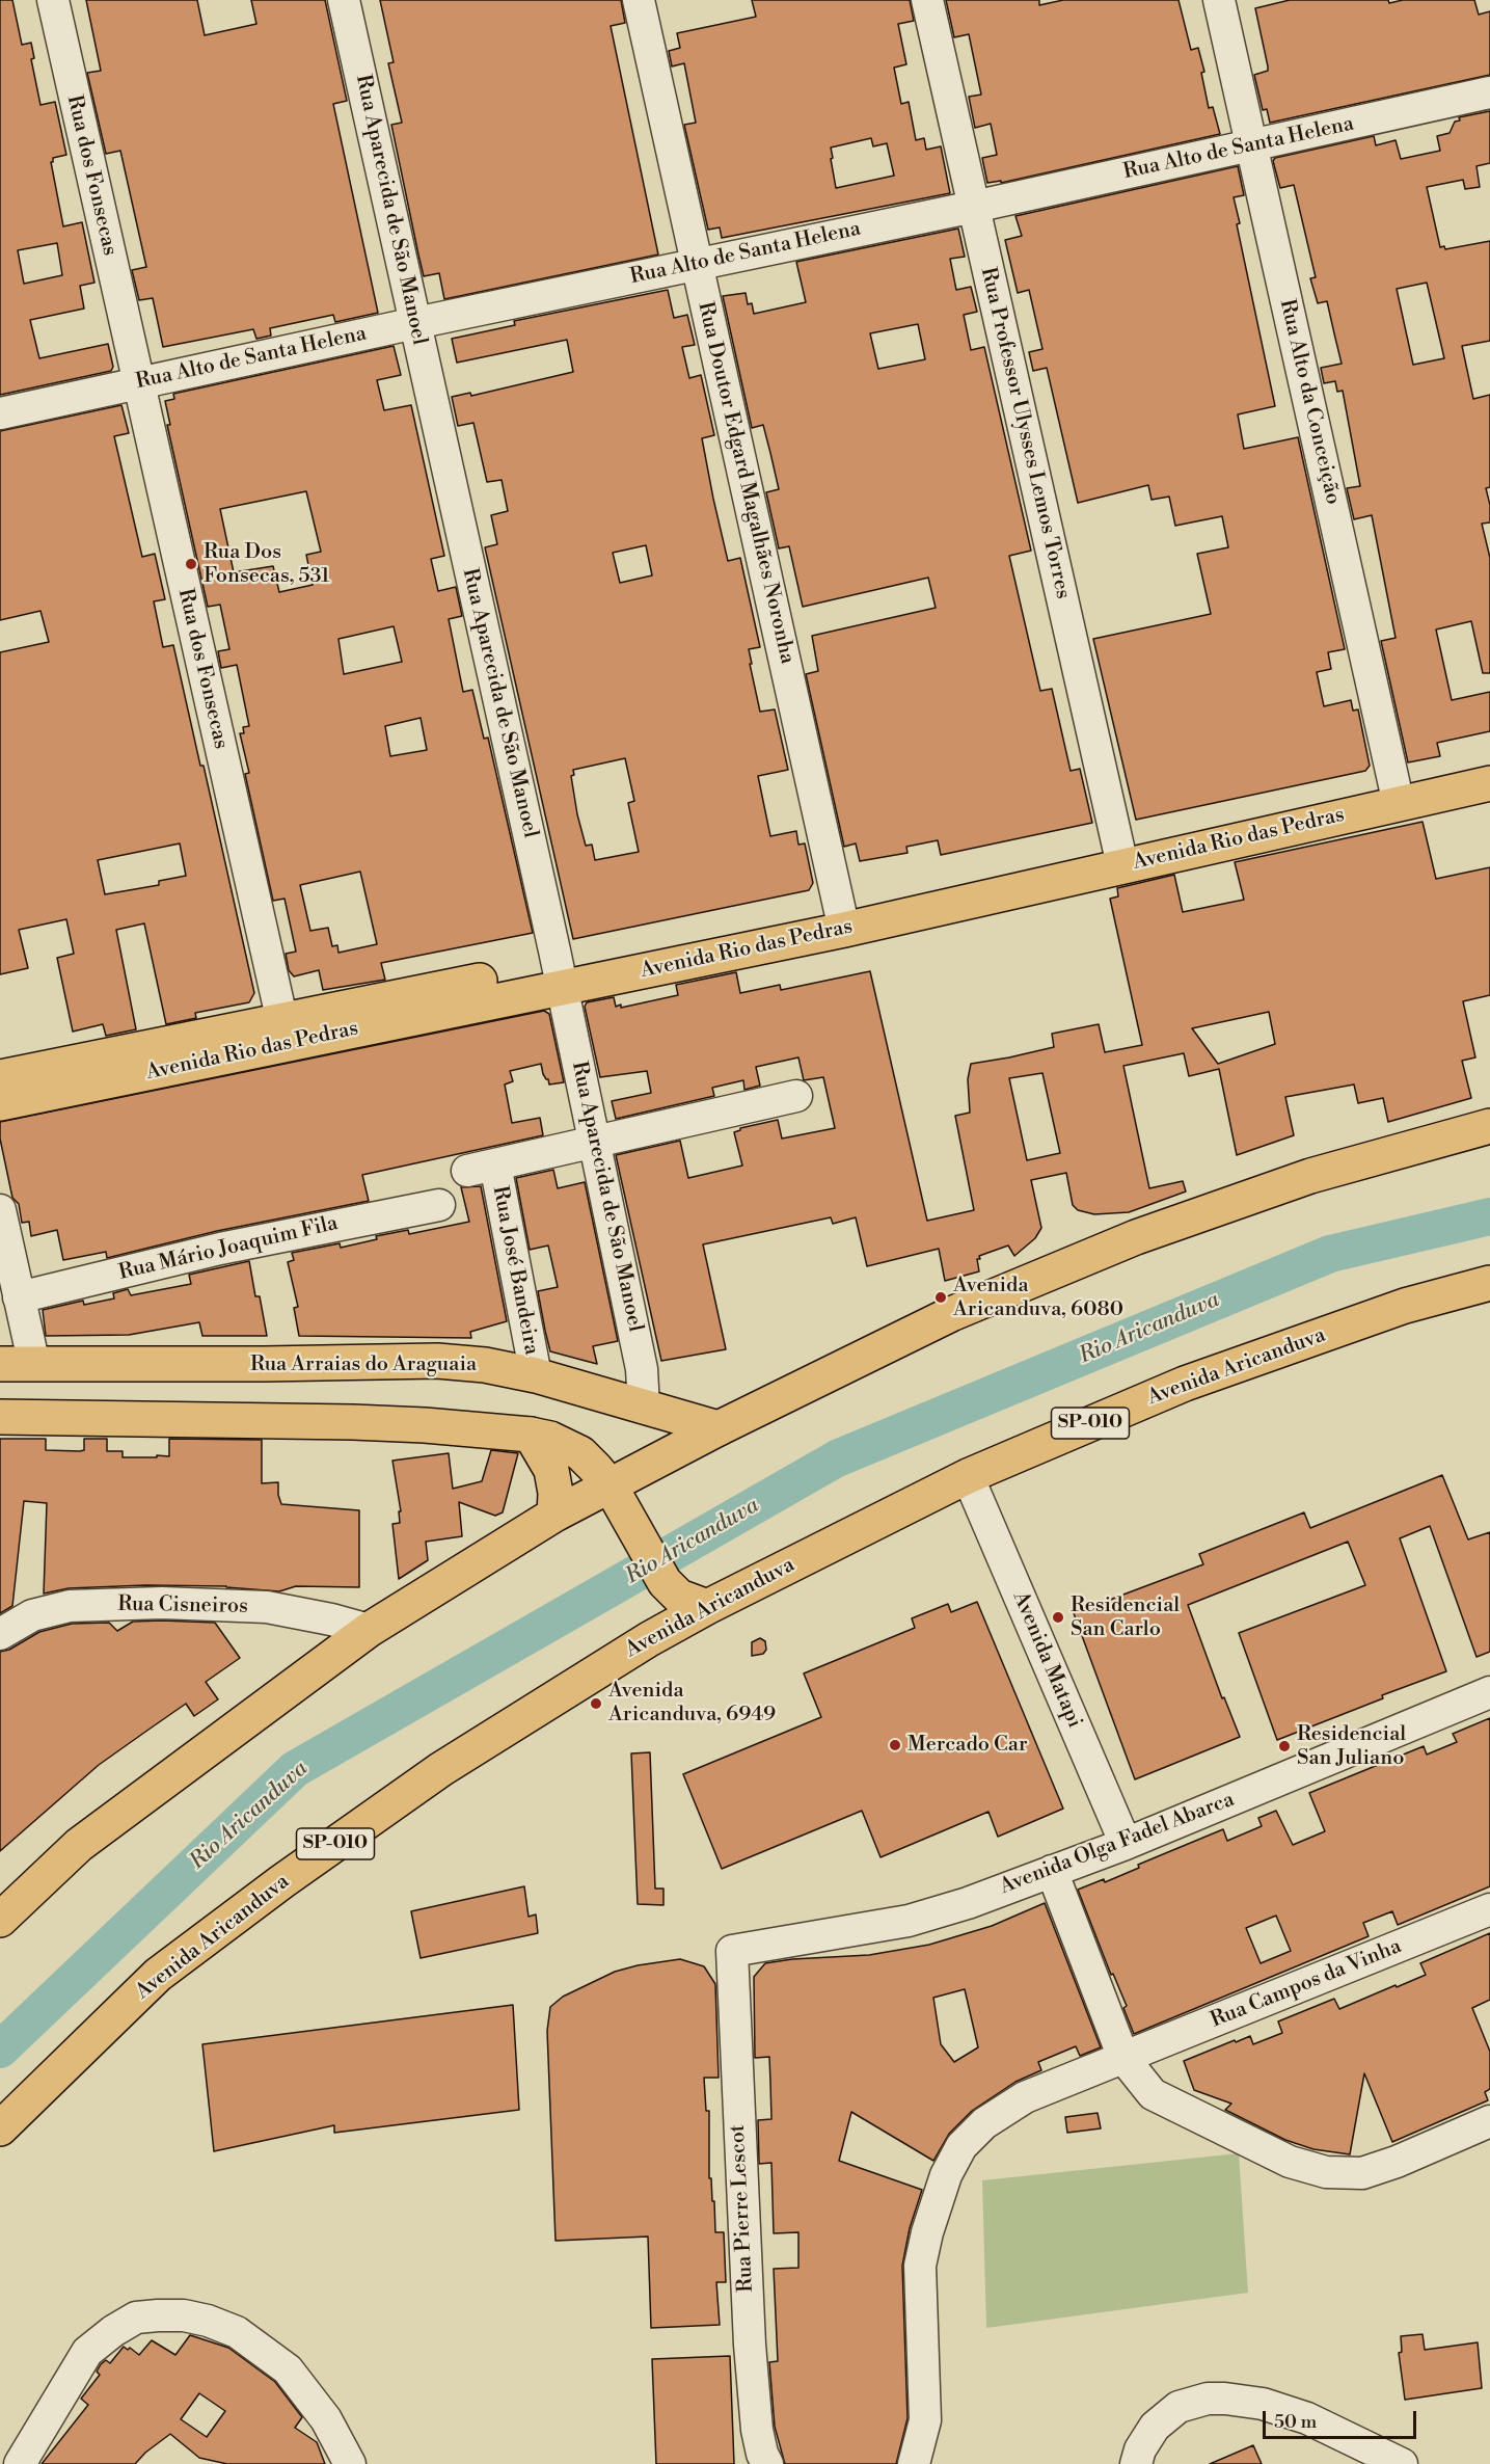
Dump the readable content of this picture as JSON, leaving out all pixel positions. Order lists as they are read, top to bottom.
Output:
{
  "streets": {
    "main road": [
      "Avenida Rio das Pedras",
      "Rua Arraias do Araguaia",
      "Avenida Aricanduva",
      "SP-010"
    ],
    "street": [
      "Rua Alto de Santa Helena",
      "Rua dos Fonsecas",
      "Rua Aparecida de São Manoel",
      "Rua Alto da Conceição",
      "Rua Professor Ulysses Lemos Torres",
      "Rua Doutor Edgard Magalhães Noronha",
      "Rua Mário Joaquim Fila",
      "Rua José Bandeira",
      "Rua Cisneiros",
      "Avenida Matapi",
      "Avenida Olga Fadel Abarca",
      "Rua Campos da Vinha",
      "Rua Pierre Lescot"
    ]
  },
  "crossings": [
    ["Rua Alto de Santa Helena", "Rua dos Fonsecas"],
    ["Rua Alto de Santa Helena", "Rua Aparecida de São Manoel"],
    ["Rua Alto de Santa Helena", "Rua Alto da Conceição"],
    ["Rua Alto de Santa Helena", "Rua Professor Ulysses Lemos Torres"],
    ["Rua Alto de Santa Helena", "Rua Doutor Edgard Magalhães Noronha"],
    ["Rua dos Fonsecas", "Avenida Rio das Pedras"],
    ["Rua Aparecida de São Manoel", "Avenida Rio das Pedras"],
    ["Rua Aparecida de São Manoel", "Rua José Bandeira"],
    ["Rua Aparecida de São Manoel", "Rua Arraias do Araguaia"],
    ["Rua Alto da Conceição", "Avenida Rio das Pedras"],
    ["Rua Professor Ulysses Lemos Torres", "Avenida Rio das Pedras"],
    ["Rua Doutor Edgard Magalhães Noronha", "Avenida Rio das Pedras"],
    ["Rua José Bandeira", "Rua Arraias do Araguaia"],
    ["Avenida Aricanduva", "Avenida Matapi"],
    ["Avenida Matapi", "Avenida Olga Fadel Abarca"],
    ["Avenida Olga Fadel Abarca", "Rua Pierre Lescot"]
  ],
  "water": ["Rio Aricanduva"],
  "places": [
    "Rua Dos Fonsecas, 531",
    "Avenida Aricanduva, 6080",
    "Residencial San Carlo",
    "Avenida Aricanduva, 6949",
    "Mercado Car",
    "Residencial San Juliano"
  ],
  "scale_bar": "50 m"
}
